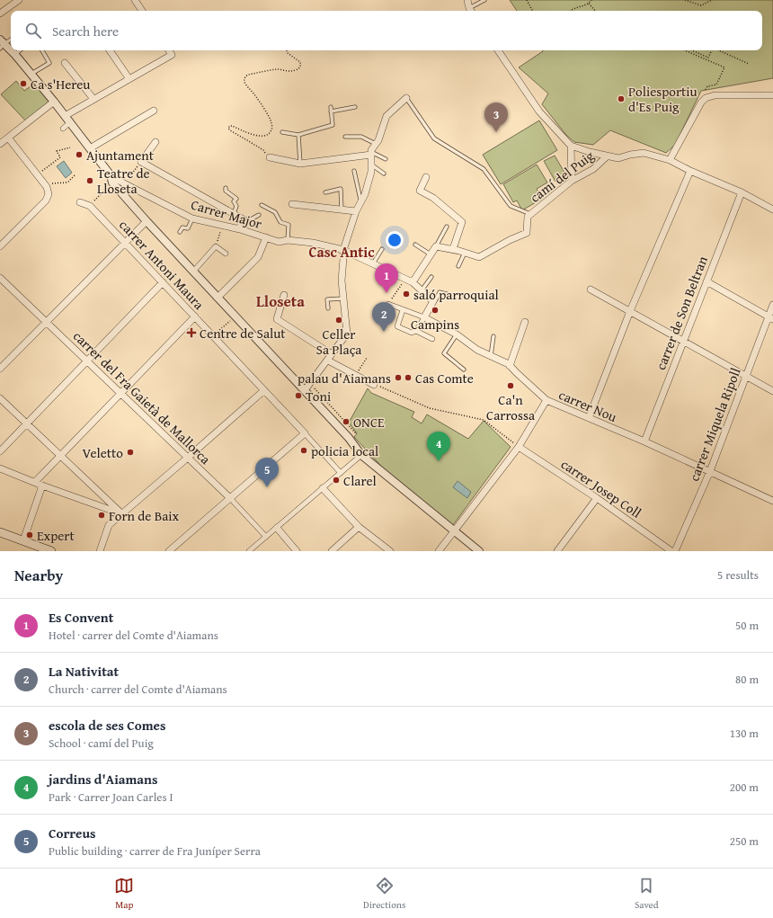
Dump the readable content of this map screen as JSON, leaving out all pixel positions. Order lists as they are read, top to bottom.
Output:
{
  "streets": {
    "street": [
      "camí del Puig",
      "Carrer Major",
      "carrer Antoni Maura",
      "carrer de Son Beltran",
      "carrer del Fra Gaietà de Mallorca",
      "carrer Nou",
      "carrer Miquela Ripoll",
      "carrer Josep Coll"
    ]
  },
  "crossings": [
    ["camí del Puig", "carrer de Son Beltran"],
    ["carrer de Son Beltran", "carrer Nou"],
    ["carrer Nou", "carrer Miquela Ripoll"]
  ],
  "districts": ["Casc Antic", "Lloseta"],
  "places": {
    "other": [
      "Ca s'Hereu",
      "Poliesportiu d'Es Puig",
      "Ajuntament",
      "Teatre de Lloseta",
      "saló parroquial",
      "Campins",
      "Celler Sa Plaça",
      "palau d'Aiamans",
      "Cas Comte",
      "Ca'n Carrossa",
      "Toni",
      "ONCE",
      "policia local",
      "Veletto",
      "Clarel",
      "Forn de Baix",
      "Expert"
    ],
    "health": ["Centre de Salut"]
  },
  "page": {
    "search": "Search here",
    "pins": [
      "3",
      "1",
      "2",
      "4",
      "5"
    ],
    "heading": ["Nearby", "5 results"],
    "list": [
      {
        "mark": "1",
        "name": "Es Convent",
        "note": "Hotel · carrer del Comte d'Aiamans",
        "value": "50 m"
      },
      {
        "mark": "2",
        "name": "La Nativitat",
        "note": "Church · carrer del Comte d'Aiamans",
        "value": "80 m"
      },
      {
        "mark": "3",
        "name": "escola de ses Comes",
        "note": "School · camí del Puig",
        "value": "130 m"
      },
      {
        "mark": "4",
        "name": "jardins d'Aiamans",
        "note": "Park · Carrer Joan Carles I",
        "value": "200 m"
      },
      {
        "mark": "5",
        "name": "Correus",
        "note": "Public building · carrer de Fra Juníper Serra",
        "value": "250 m"
      }
    ],
    "nav": ["Map", "Directions", "Saved"]
  }
}
